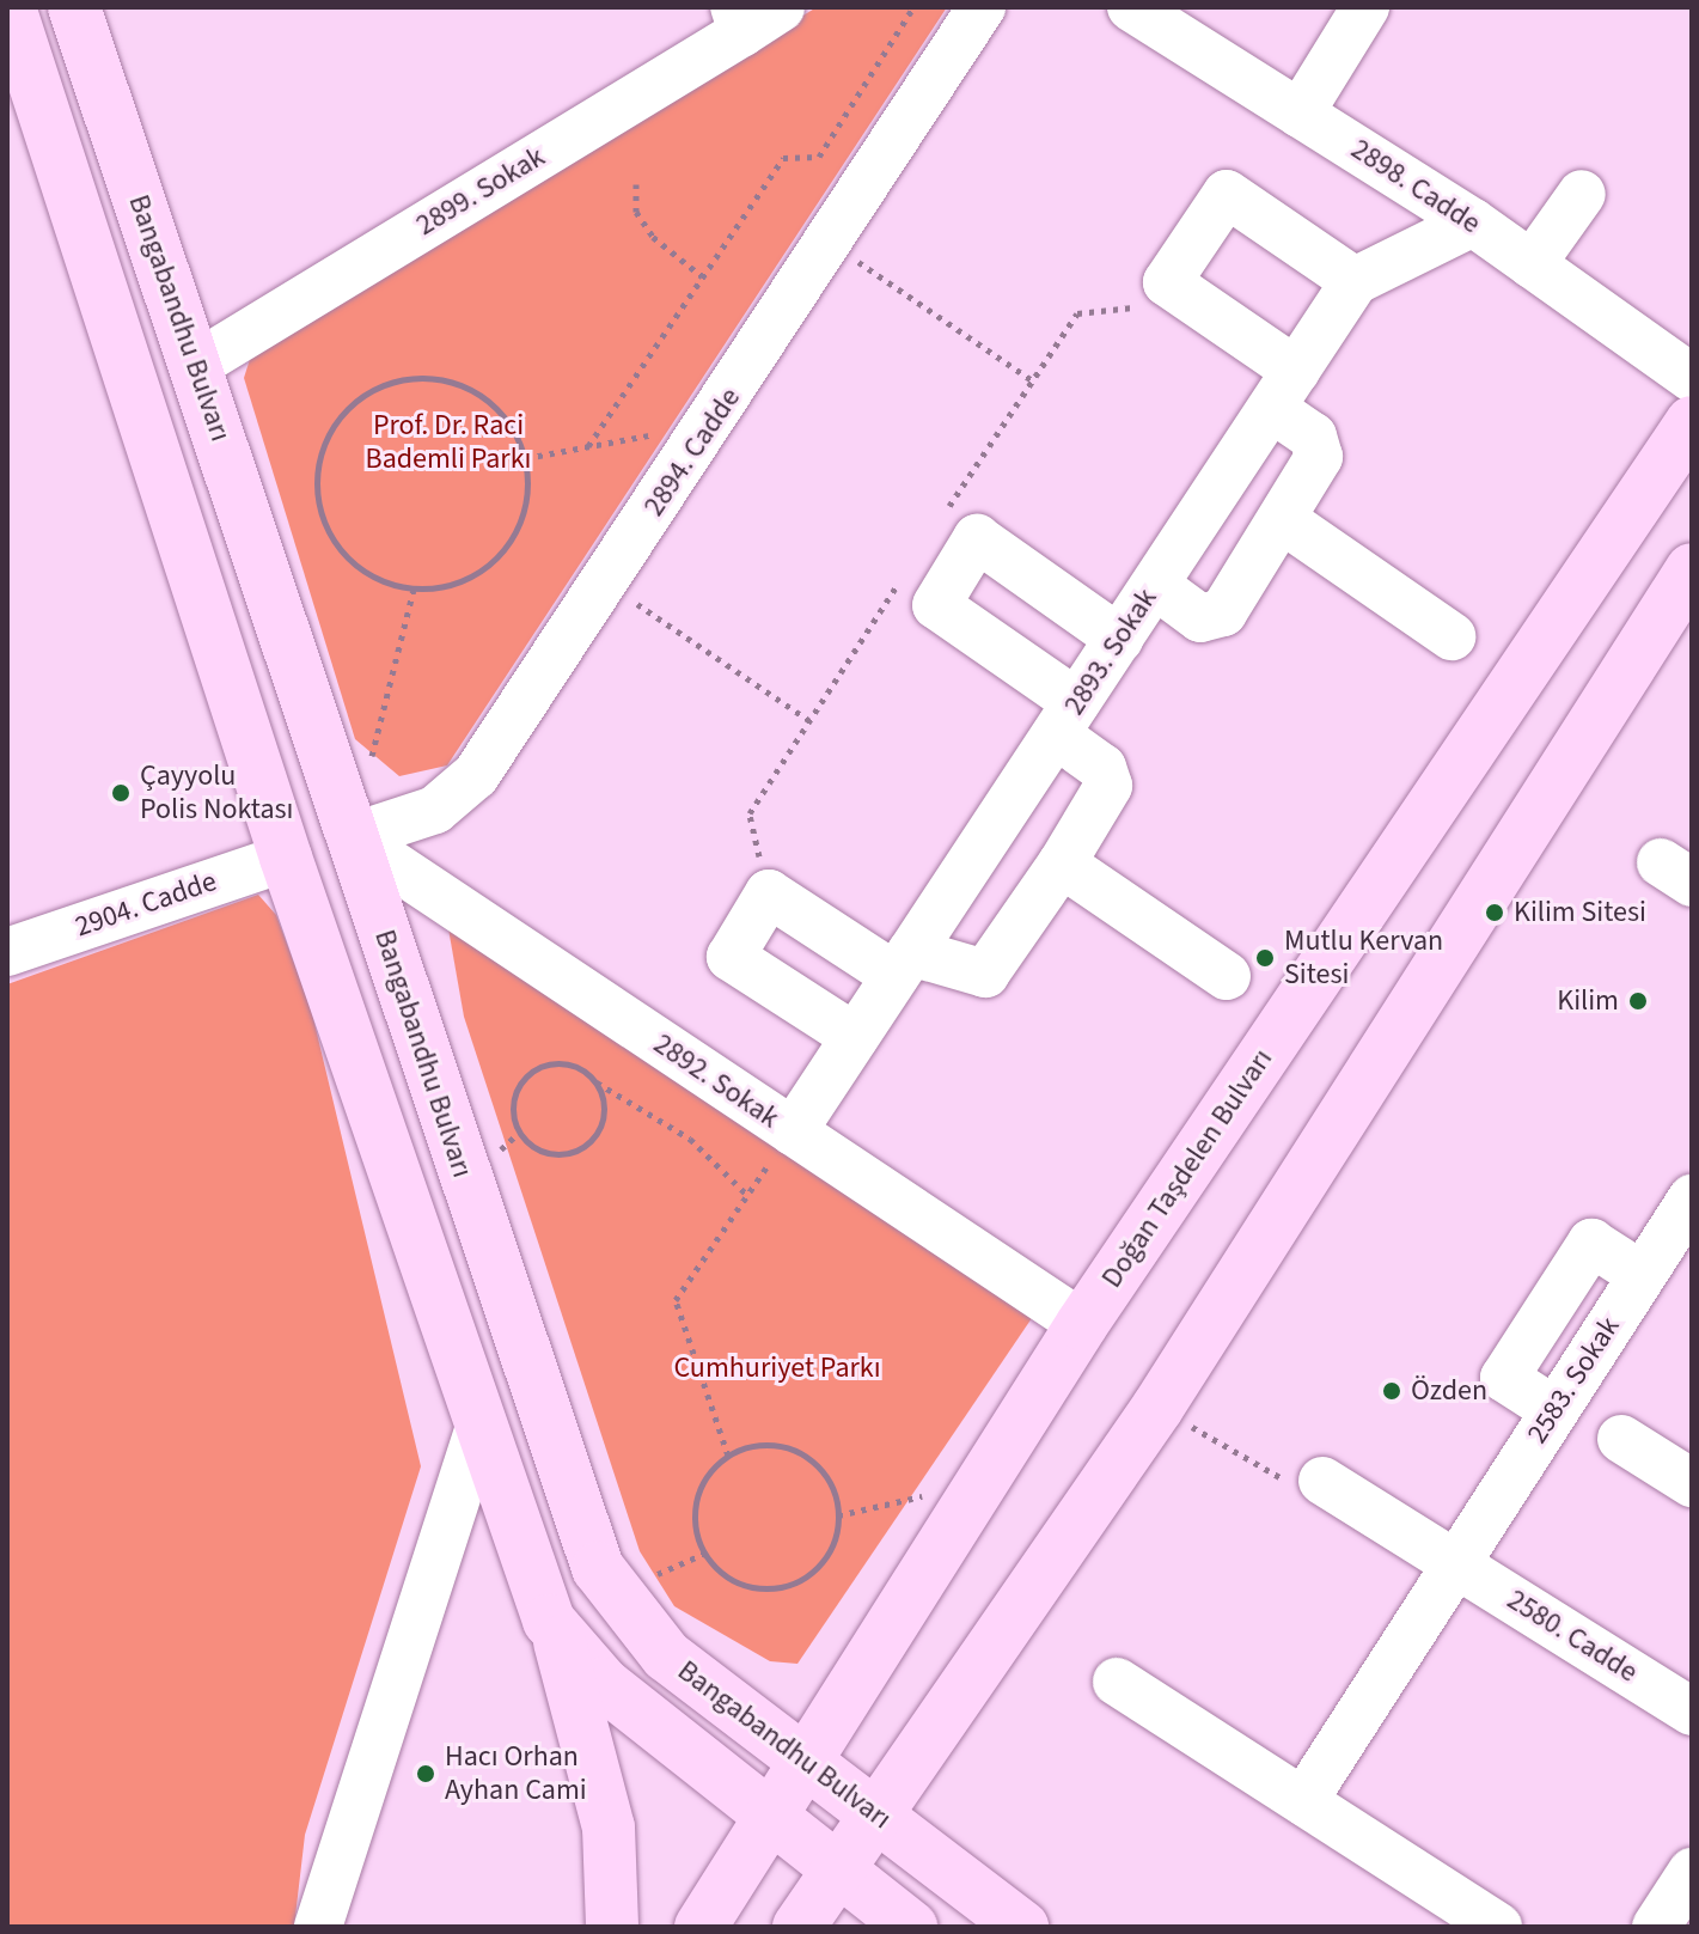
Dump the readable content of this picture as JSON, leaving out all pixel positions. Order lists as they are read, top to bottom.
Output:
{
  "streets": {
    "main road": ["Bangabandhu Bulvarı", "Doğan Taşdelen Bulvarı"],
    "street": [
      "2898. Cadde",
      "2899. Sokak",
      "2894. Cadde",
      "2893. Sokak",
      "2904. Cadde",
      "2892. Sokak",
      "2583. Sokak",
      "2580. Cadde"
    ]
  },
  "crossings": [
    ["2899. Sokak", "Bangabandhu Bulvarı"],
    ["Bangabandhu Bulvarı", "2894. Cadde"],
    ["Bangabandhu Bulvarı", "2892. Sokak"],
    ["Bangabandhu Bulvarı", "Doğan Taşdelen Bulvarı"],
    ["2894. Cadde", "2892. Sokak"],
    ["2893. Sokak", "2892. Sokak"],
    ["2892. Sokak", "Doğan Taşdelen Bulvarı"],
    ["2583. Sokak", "2580. Cadde"]
  ],
  "parks": ["Prof. Dr. Raci Bademli Parkı", "Cumhuriyet Parkı"],
  "places": [
    "Çayyolu Polis Noktası",
    "Kilim Sitesi",
    "Mutlu Kervan Sitesi",
    "Kilim",
    "Özden",
    "Hacı Orhan Ayhan Cami"
  ]
}
